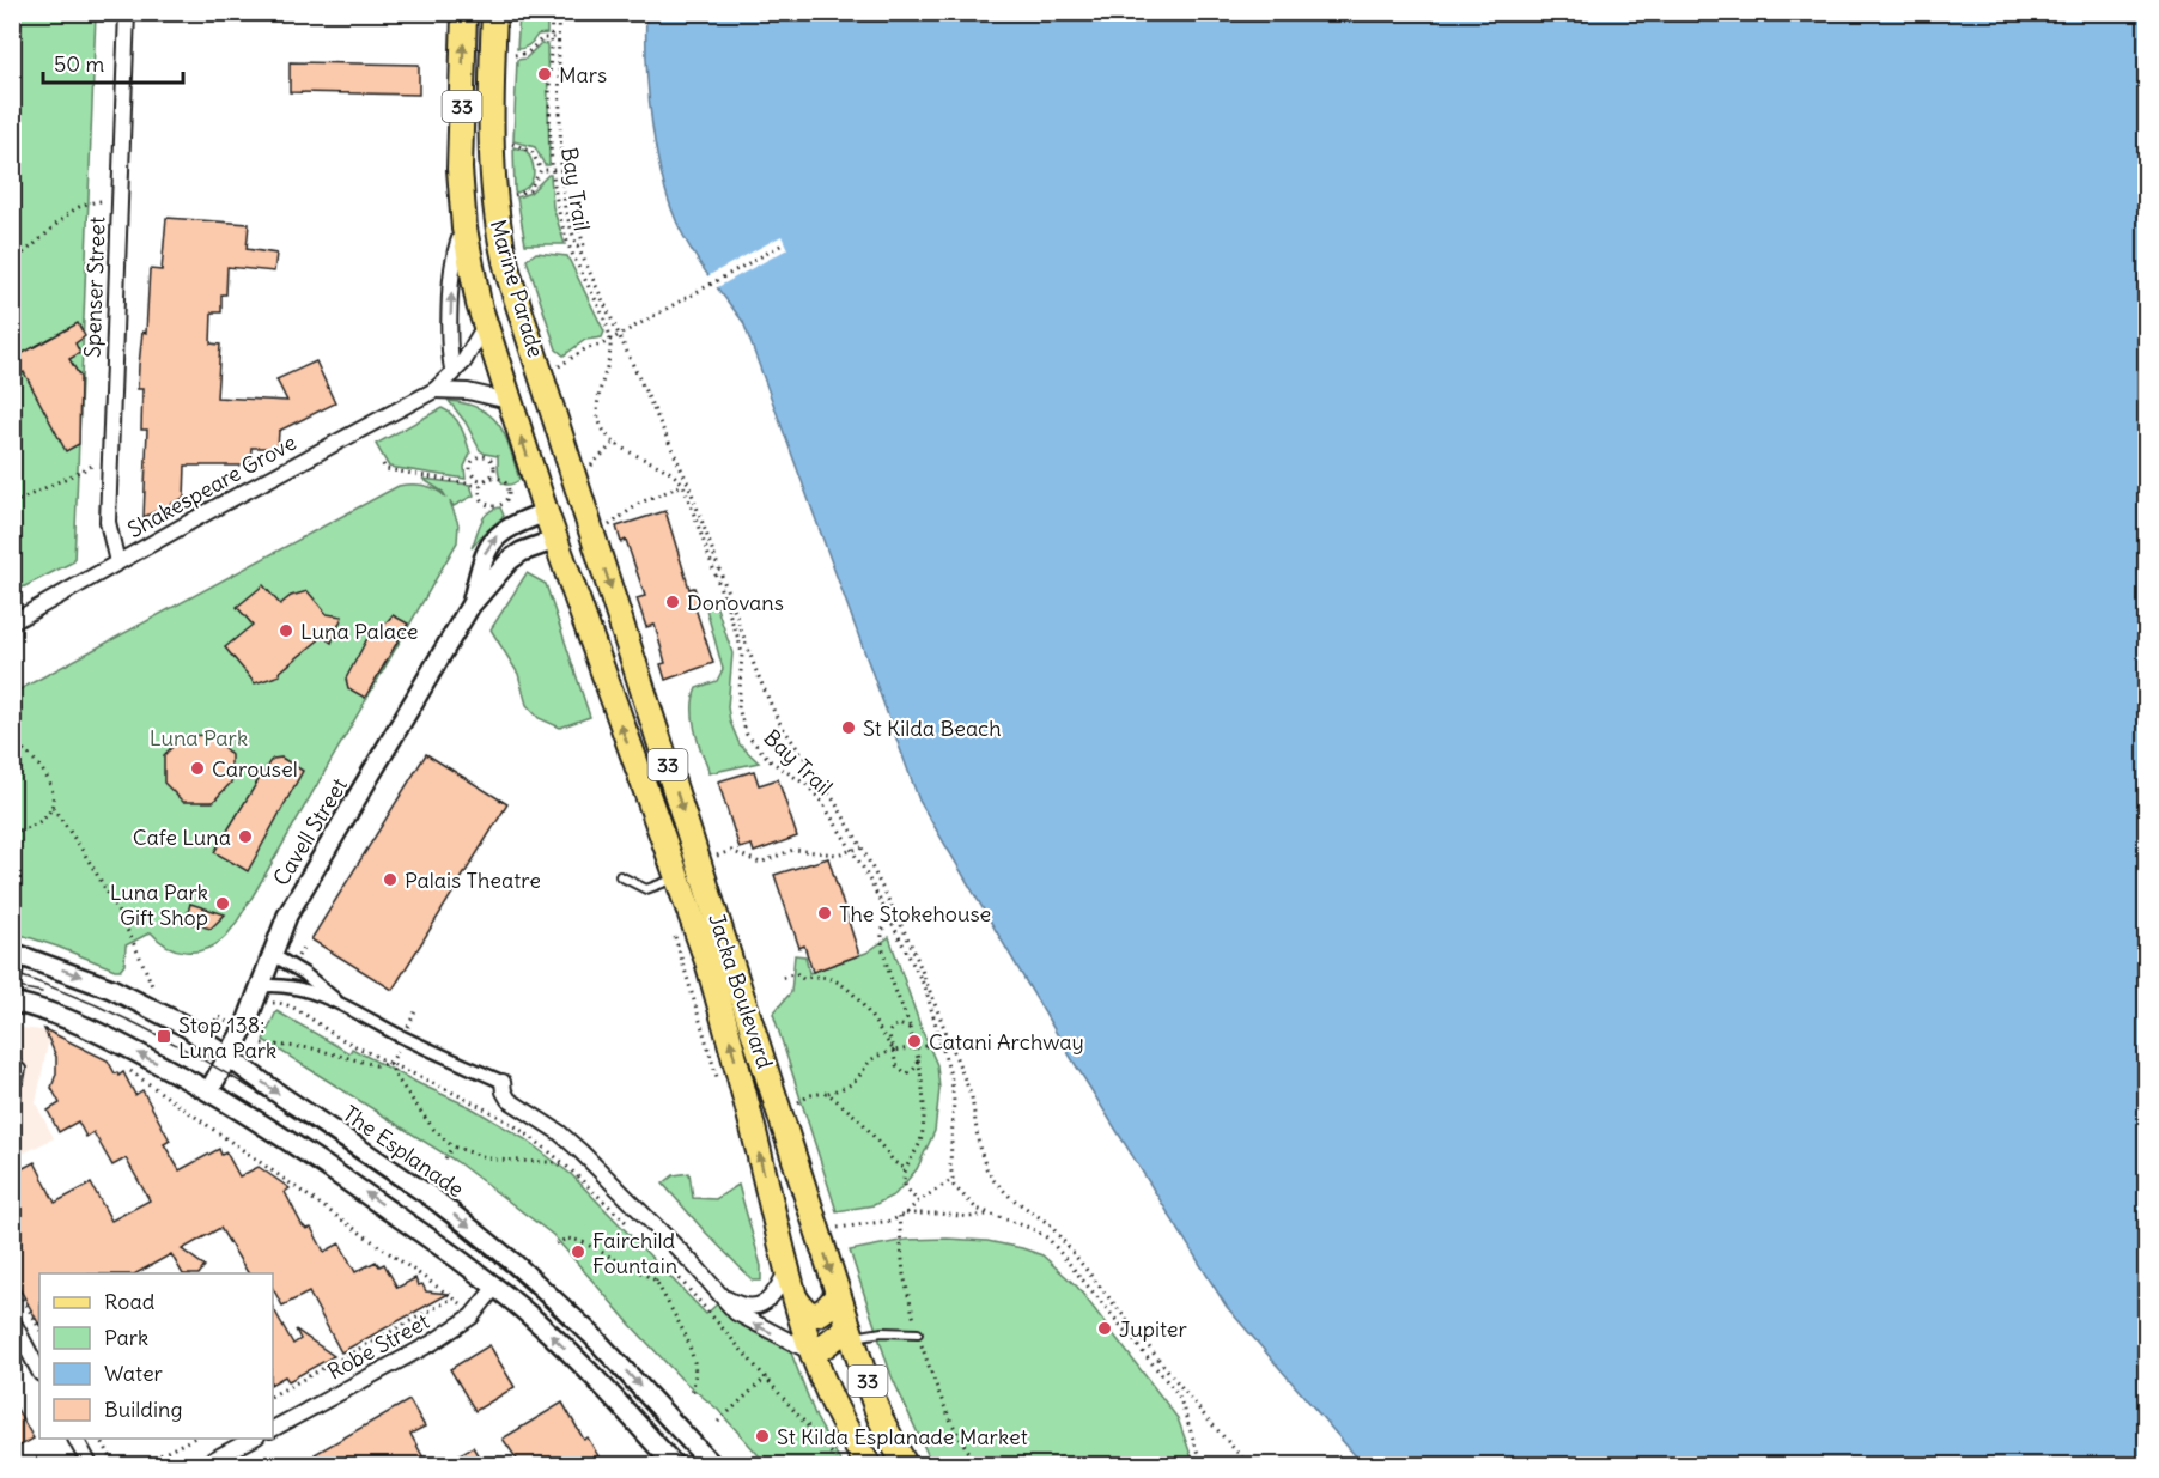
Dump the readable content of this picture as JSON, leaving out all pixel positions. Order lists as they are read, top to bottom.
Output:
{
  "streets": {
    "main road": ["33", "Marine Parade", "Jacka Boulevard"],
    "street": [
      "Spenser Street",
      "Shakespeare Grove",
      "Cavell Street",
      "The Esplanade",
      "Robe Street"
    ],
    "path": ["Bay Trail"]
  },
  "crossings": [
    ["Spenser Street", "Shakespeare Grove"],
    ["Marine Parade", "Shakespeare Grove"],
    ["Marine Parade", "Cavell Street"],
    ["Marine Parade", "Jacka Boulevard"],
    ["Cavell Street", "Jacka Boulevard"],
    ["Cavell Street", "The Esplanade"]
  ],
  "parks": ["Luna Park"],
  "places": {
    "other": [
      "Mars",
      "Donovans",
      "Luna Palace",
      "St Kilda Beach",
      "Carousel",
      "Cafe Luna",
      "Palais Theatre",
      "Luna Park Gift Shop",
      "The Stokehouse",
      "Catani Archway",
      "Fairchild Fountain",
      "Jupiter",
      "St Kilda Esplanade Market"
    ],
    "transit": ["Stop 138: Luna Park"]
  },
  "legend": [
    "Road",
    "Park",
    "Water",
    "Building"
  ],
  "scale_bar": "50 m"
}
